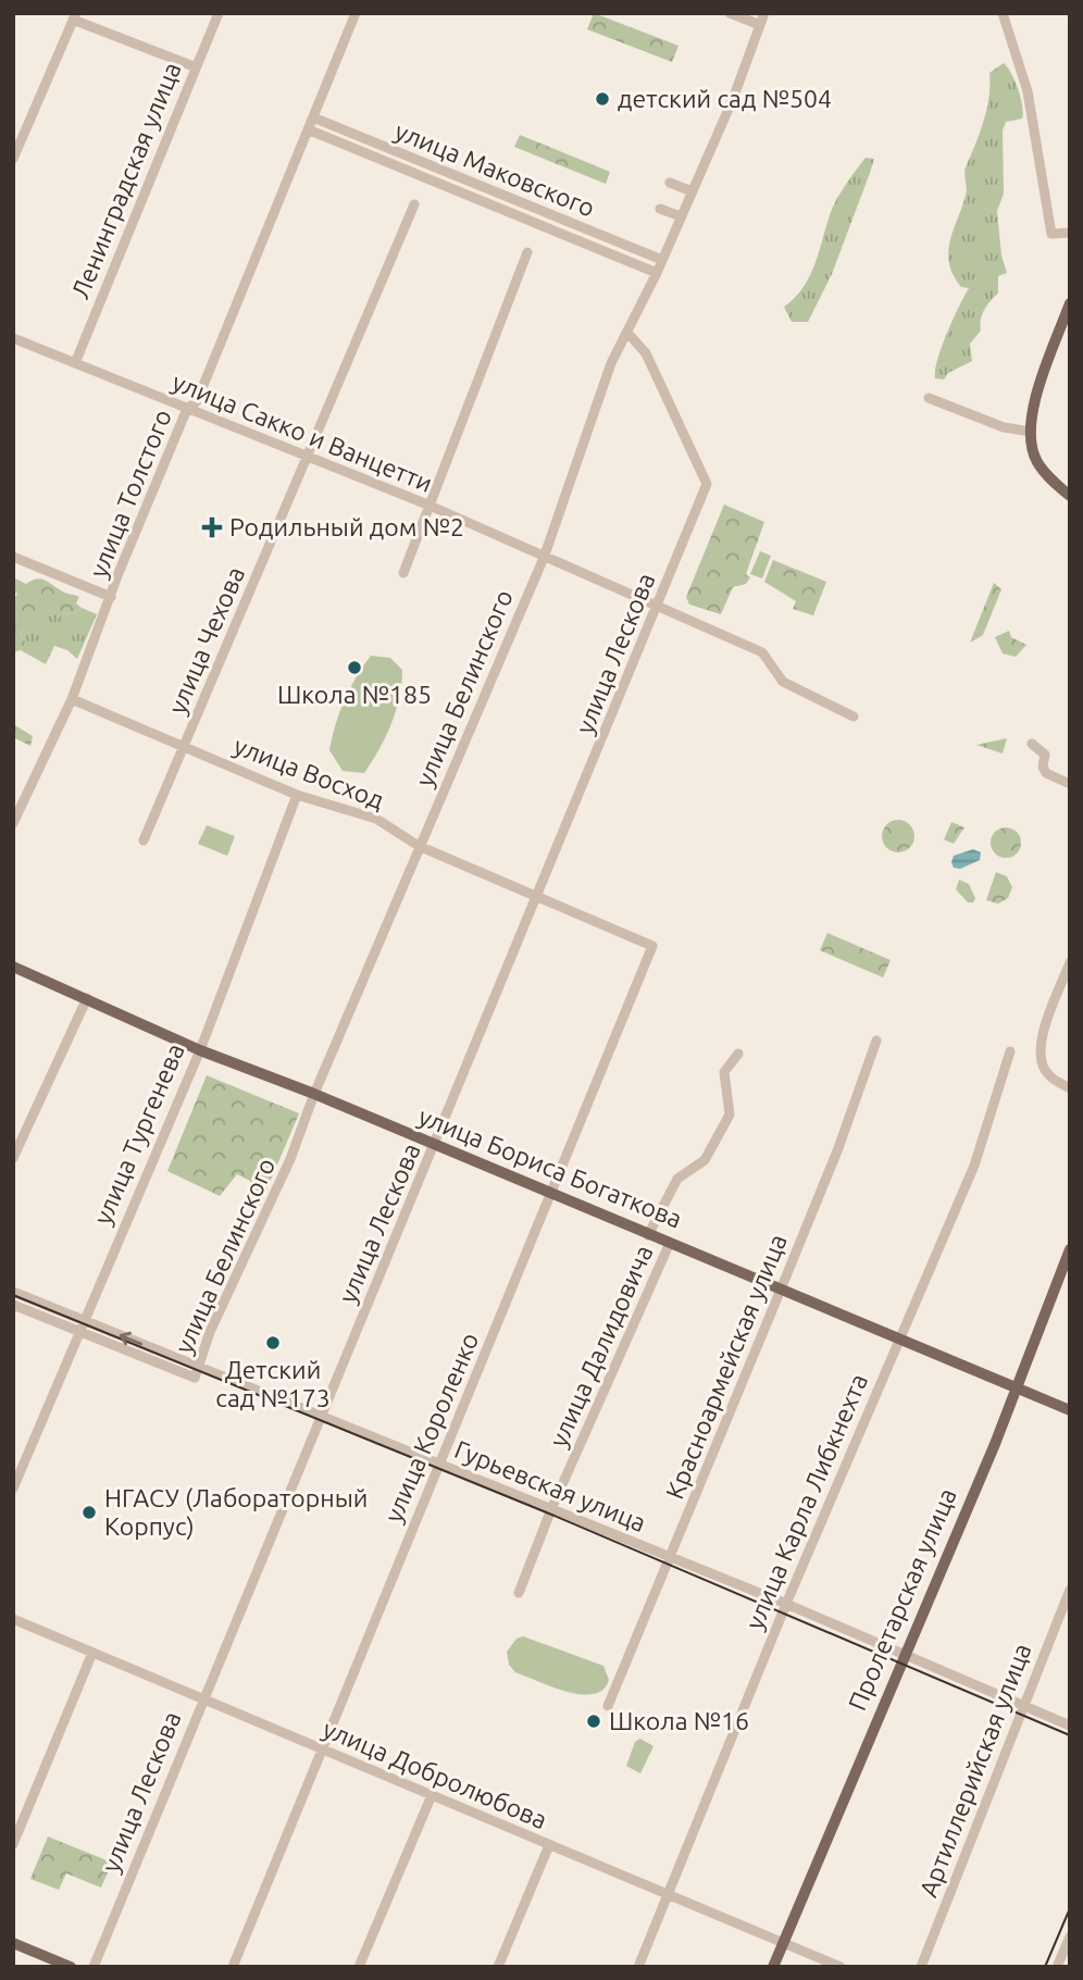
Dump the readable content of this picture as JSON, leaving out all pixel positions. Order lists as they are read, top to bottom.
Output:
{
  "streets": {
    "main road": ["улица Бориса Богаткова", "Пролетарская улица"],
    "street": [
      "улица Маковского",
      "Ленинградская улица",
      "улица Сакко и Ванцетти",
      "улица Толстого",
      "улица Чехова",
      "улица Лескова",
      "улица Белинского",
      "улица Восход",
      "улица Тургенева",
      "улица Далидовича",
      "Красноармейская улица",
      "улица Короленко",
      "Гурьевская улица",
      "улица Карла Либкнехта",
      "Артиллерийская улица",
      "улица Добролюбова"
    ]
  },
  "crossings": [
    ["улица Маковского", "улица Толстого"],
    ["улица Маковского", "улица Белинского"],
    ["Ленинградская улица", "улица Сакко и Ванцетти"],
    ["улица Сакко и Ванцетти", "улица Толстого"],
    ["улица Сакко и Ванцетти", "улица Чехова"],
    ["улица Сакко и Ванцетти", "улица Лескова"],
    ["улица Сакко и Ванцетти", "улица Белинского"],
    ["улица Толстого", "улица Восход"],
    ["улица Чехова", "улица Восход"],
    ["улица Лескова", "улица Белинского"],
    ["улица Лескова", "улица Восход"],
    ["улица Лескова", "улица Бориса Богаткова"],
    ["улица Лескова", "Гурьевская улица"],
    ["улица Лескова", "улица Добролюбова"],
    ["улица Белинского", "улица Восход"],
    ["улица Белинского", "улица Тургенева"],
    ["улица Белинского", "улица Бориса Богаткова"],
    ["улица Белинского", "Гурьевская улица"],
    ["улица Восход", "улица Тургенева"],
    ["улица Восход", "улица Короленко"],
    ["улица Тургенева", "улица Бориса Богаткова"],
    ["улица Тургенева", "Гурьевская улица"],
    ["улица Бориса Богаткова", "улица Далидовича"],
    ["улица Бориса Богаткова", "Красноармейская улица"],
    ["улица Бориса Богаткова", "улица Короленко"],
    ["улица Бориса Богаткова", "улица Карла Либкнехта"],
    ["улица Бориса Богаткова", "Пролетарская улица"],
    ["улица Далидовича", "Гурьевская улица"],
    ["Красноармейская улица", "Гурьевская улица"],
    ["улица Короленко", "Гурьевская улица"],
    ["улица Короленко", "улица Добролюбова"],
    ["Гурьевская улица", "улица Карла Либкнехта"],
    ["Гурьевская улица", "Пролетарская улица"],
    ["Гурьевская улица", "Артиллерийская улица"],
    ["улица Карла Либкнехта", "улица Добролюбова"],
    ["Пролетарская улица", "улица Добролюбова"]
  ],
  "places": {
    "other": [
      "детский сад №504",
      "Школа №185",
      "Детский сад №173",
      "НГАСУ (Лабораторный Корпус)",
      "Школа №16"
    ],
    "health": ["Родильный дом №2"]
  }
}
